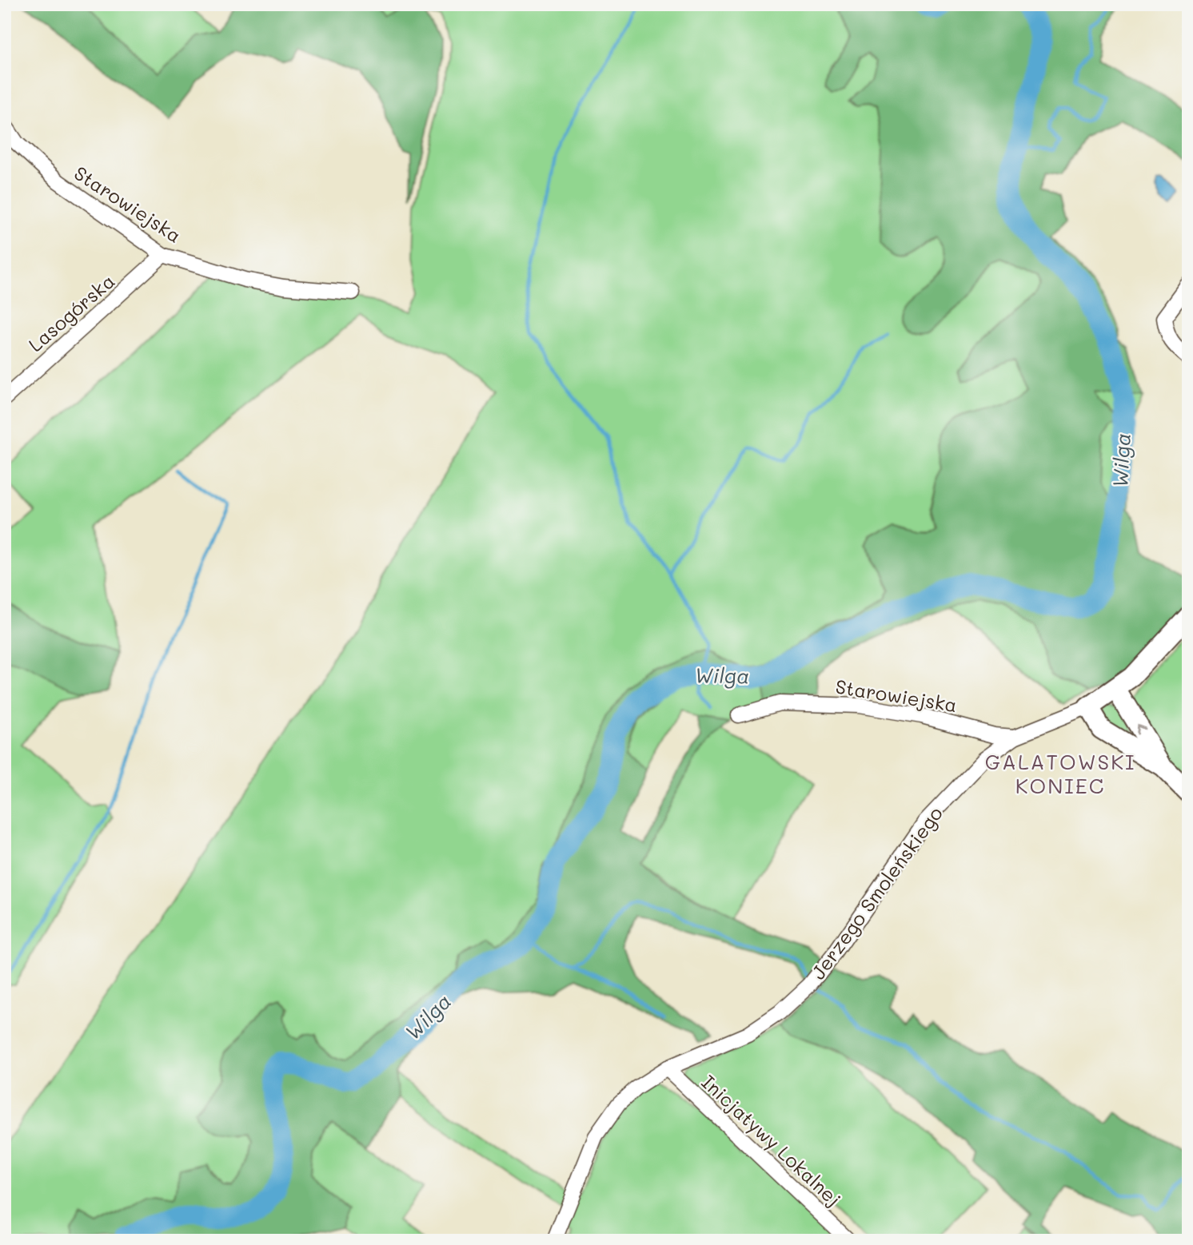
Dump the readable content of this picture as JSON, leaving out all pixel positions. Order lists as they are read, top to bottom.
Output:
{
  "streets": {
    "street": [
      "Starowiejska",
      "Lasogórska",
      "Jerzego Smoleńskiego",
      "Inicjatywy Lokalnej"
    ]
  },
  "crossings": [
    ["Starowiejska", "Lasogórska"],
    ["Starowiejska", "Jerzego Smoleńskiego"],
    ["Jerzego Smoleńskiego", "Inicjatywy Lokalnej"]
  ],
  "districts": ["GALATOWSKI KONIEC"],
  "water": ["Wilga"]
}
